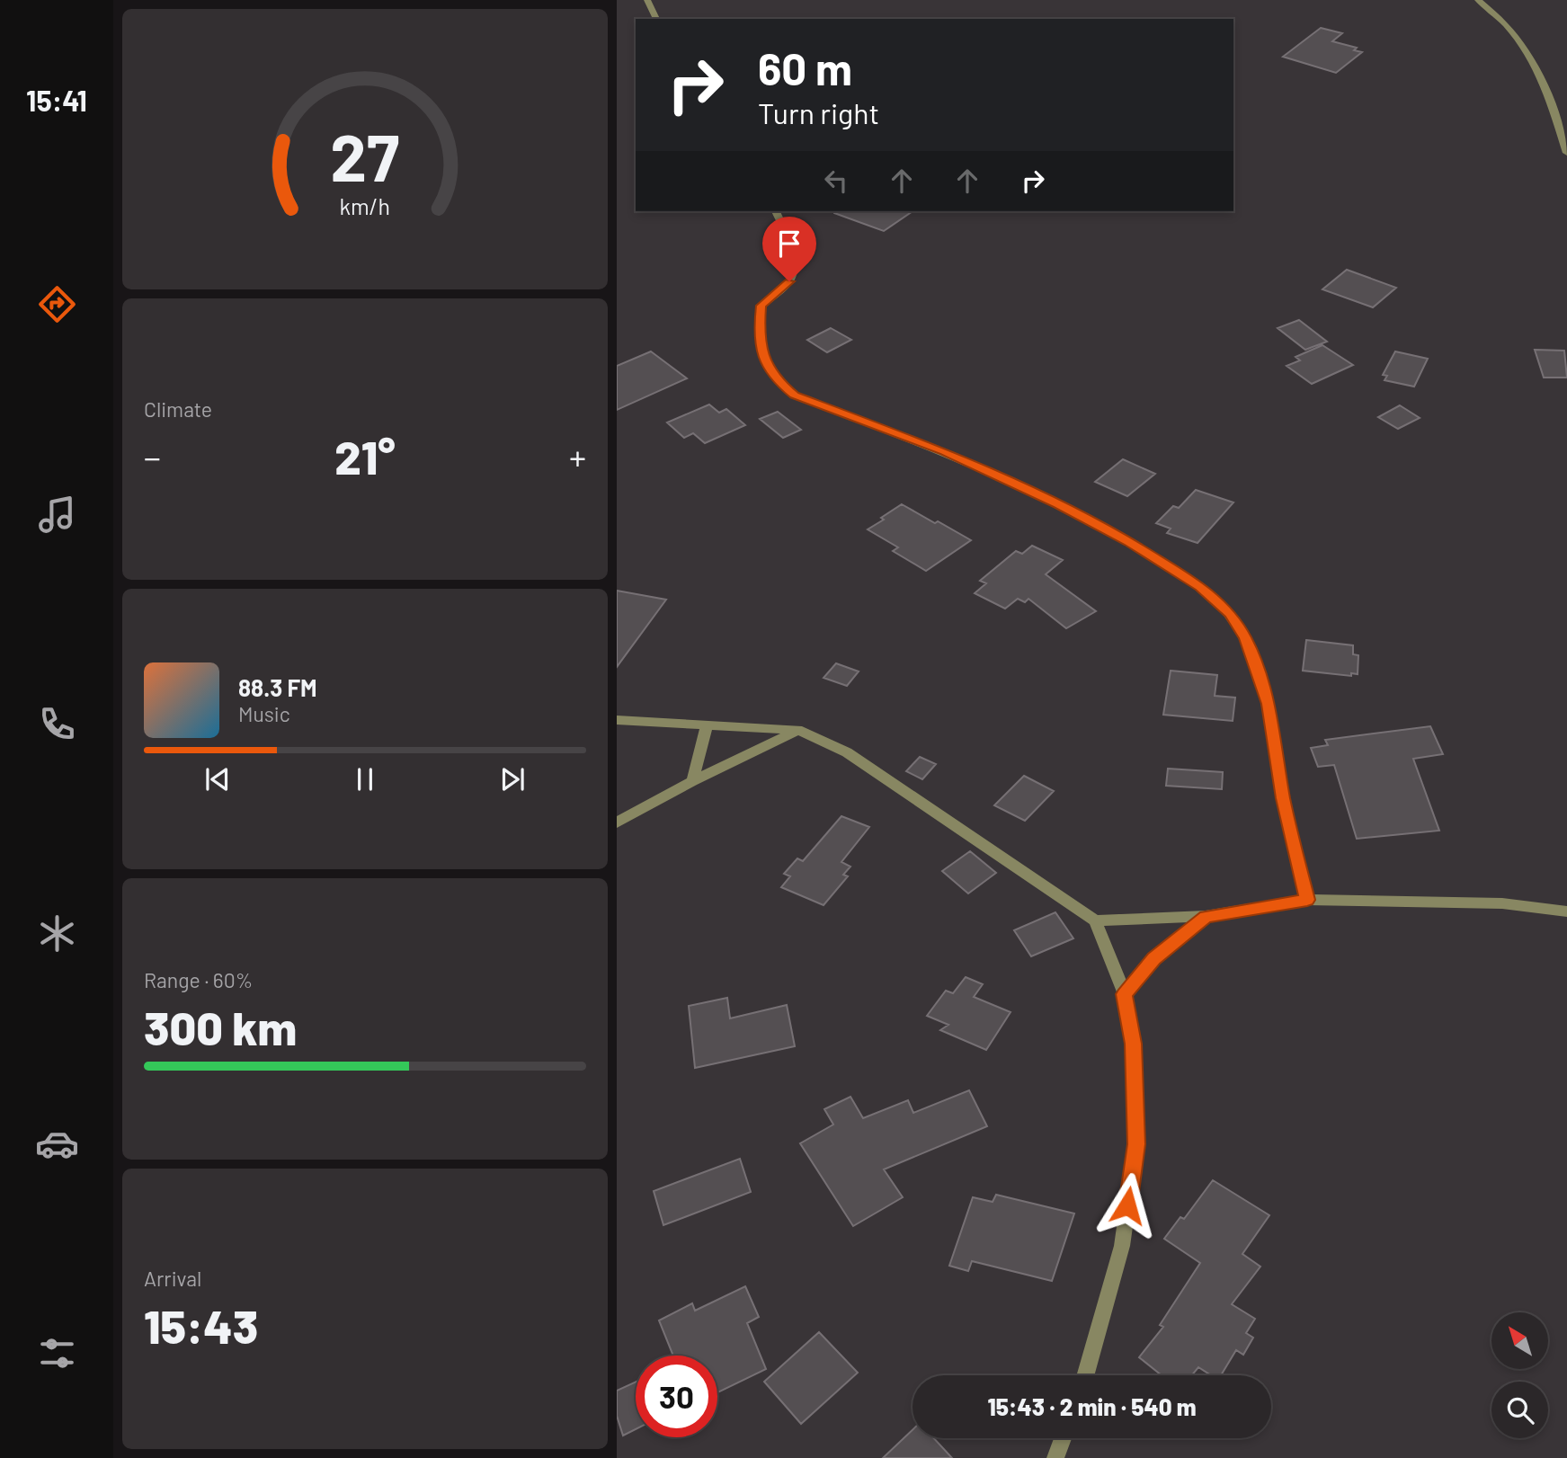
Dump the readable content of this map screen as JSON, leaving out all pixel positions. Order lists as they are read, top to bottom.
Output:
{
  "north": "top left",
  "page": {
    "tabs": "15:41",
    "turn": ["60 m", "Turn right"],
    "tile": [
      "Climate",
      ["Range · 60%", "300 km"],
      ["Arrival", "15:43"]
    ],
    "heat": ["−", "21°", "+"],
    "song": ["88.3 FM", "Music"],
    "limit": "30",
    "trip": "15:43 · 2 min · 540 m",
    "gauge": ["27", "km/h"]
  }
}
